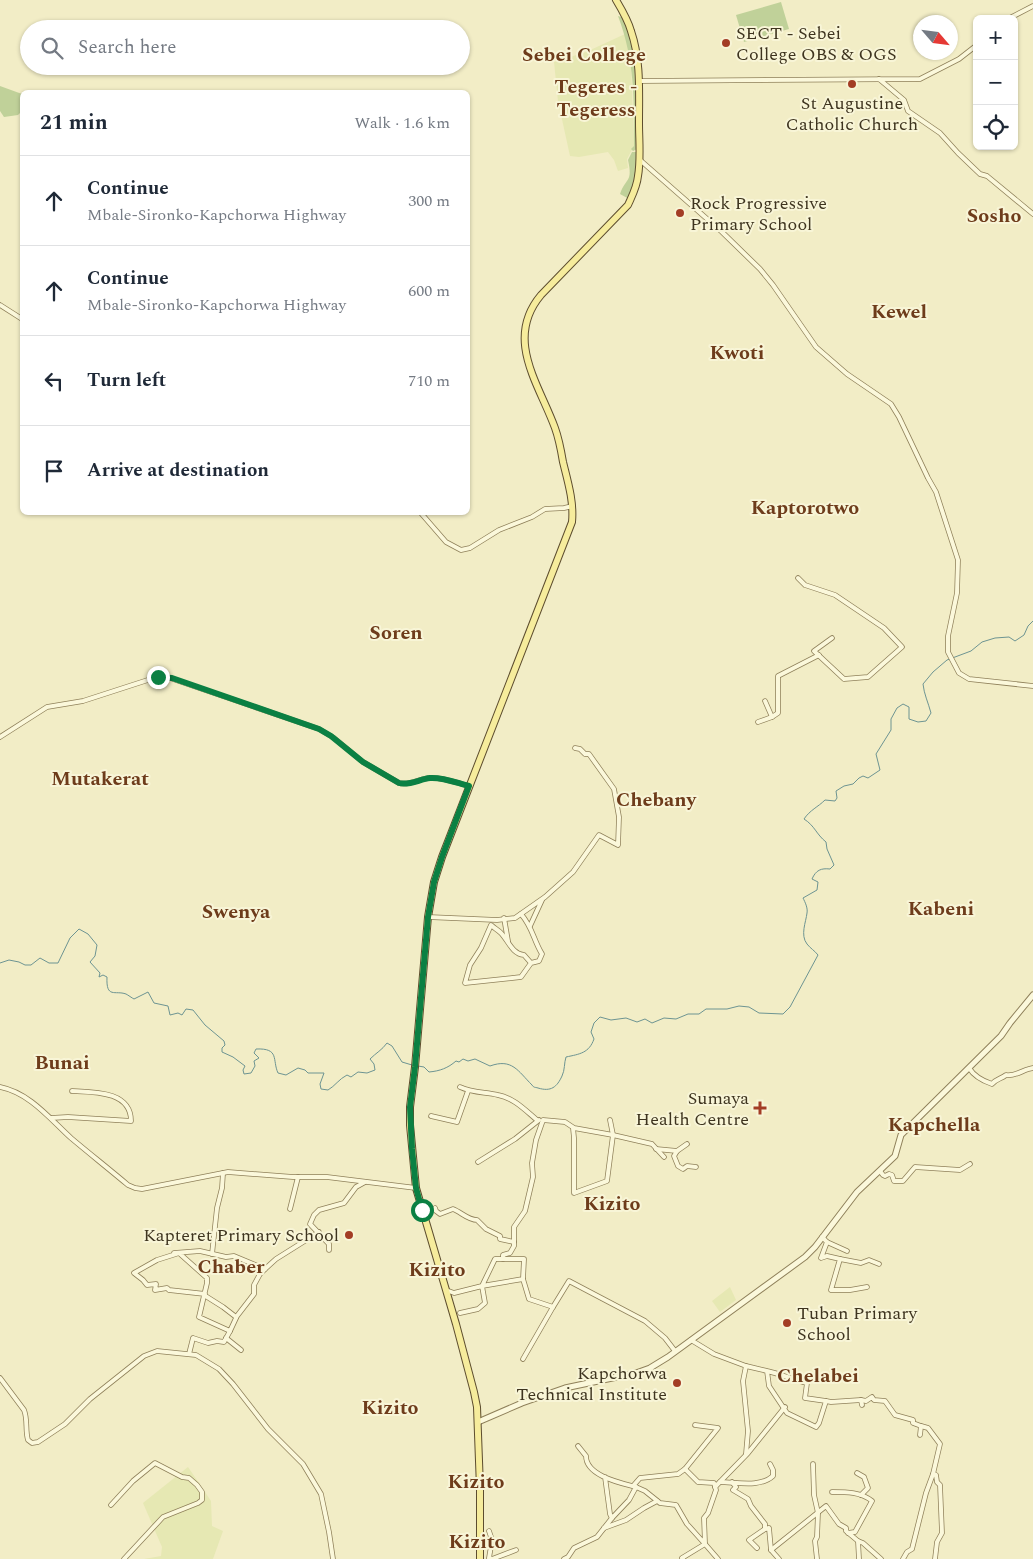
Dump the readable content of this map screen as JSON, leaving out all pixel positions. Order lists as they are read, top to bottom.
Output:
{
  "districts": [
    "Sebei College",
    "Tegeres - Tegeress",
    "Sosho",
    "Kewel",
    "Kwoti",
    "Kaptorotwo",
    "Soren",
    "Mutakerat",
    "Chebany",
    "Kabeni",
    "Swenya",
    "Bunai",
    "Kapchella",
    "Kizito",
    "Chaber",
    "Kizito",
    "Chelabei",
    "Kizito",
    "Kizito",
    "Kizito"
  ],
  "places": {
    "other": [
      "SECT - Sebei College OBS & OGS",
      "St Augustine Catholic Church",
      "Rock Progressive Primary School",
      "Kapteret Primary School",
      "Tuban Primary School",
      "Kapchorwa Technical Institute"
    ],
    "health": ["Sumaya Health Centre"]
  },
  "north": "bottom right",
  "page": {
    "map_buttons": ["+", "−"],
    "search": "Search here",
    "heading": ["21 min", "Walk · 1.6 km"],
    "list": [
      ["Continue", "Mbale-Sironko-Kapchorwa Highway", "300 m"],
      ["Continue", "Mbale-Sironko-Kapchorwa Highway", "600 m"],
      ["Turn left", "710 m"],
      "Arrive at destination"
    ]
  }
}
